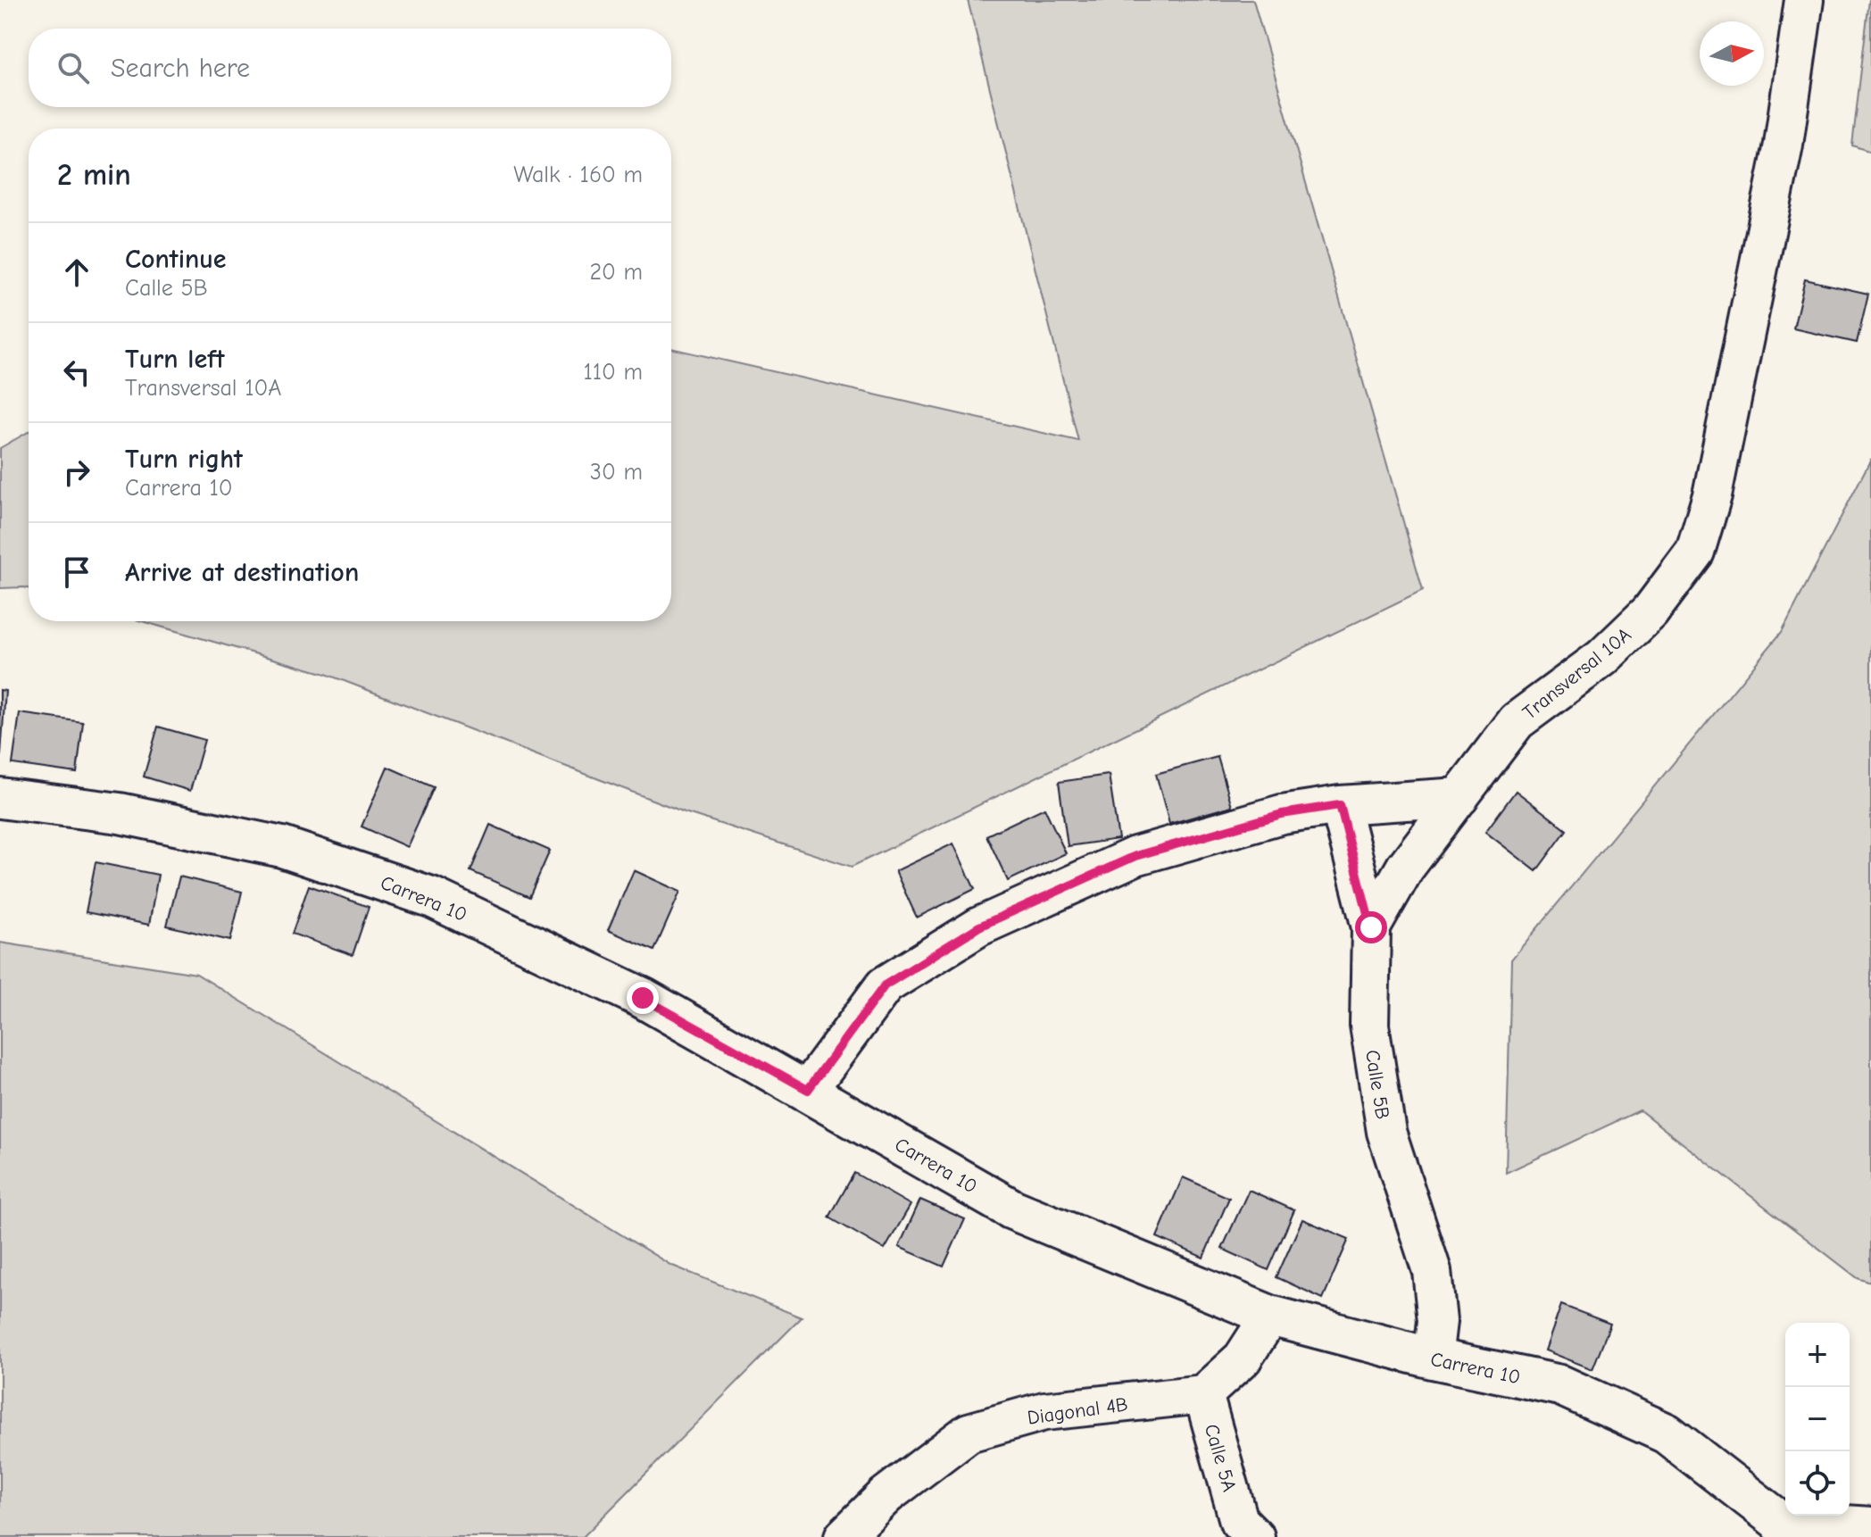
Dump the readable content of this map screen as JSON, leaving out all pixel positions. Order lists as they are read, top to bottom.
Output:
{
  "streets": {
    "street": [
      "Transversal 10A",
      "Carrera 10",
      "Calle 5B",
      "Diagonal 4B",
      "Calle 5A"
    ]
  },
  "crossings": [
    ["Transversal 10A", "Calle 5B"],
    ["Carrera 10", "Calle 5B"],
    ["Diagonal 4B", "Calle 5A"]
  ],
  "north": "right",
  "page": {
    "search": "Search here",
    "heading": ["2 min", "Walk · 160 m"],
    "list": [
      ["Continue", "Calle 5B", "20 m"],
      ["Turn left", "Transversal 10A", "110 m"],
      ["Turn right", "Carrera 10", "30 m"],
      "Arrive at destination"
    ],
    "map_buttons": ["+", "−"]
  }
}
